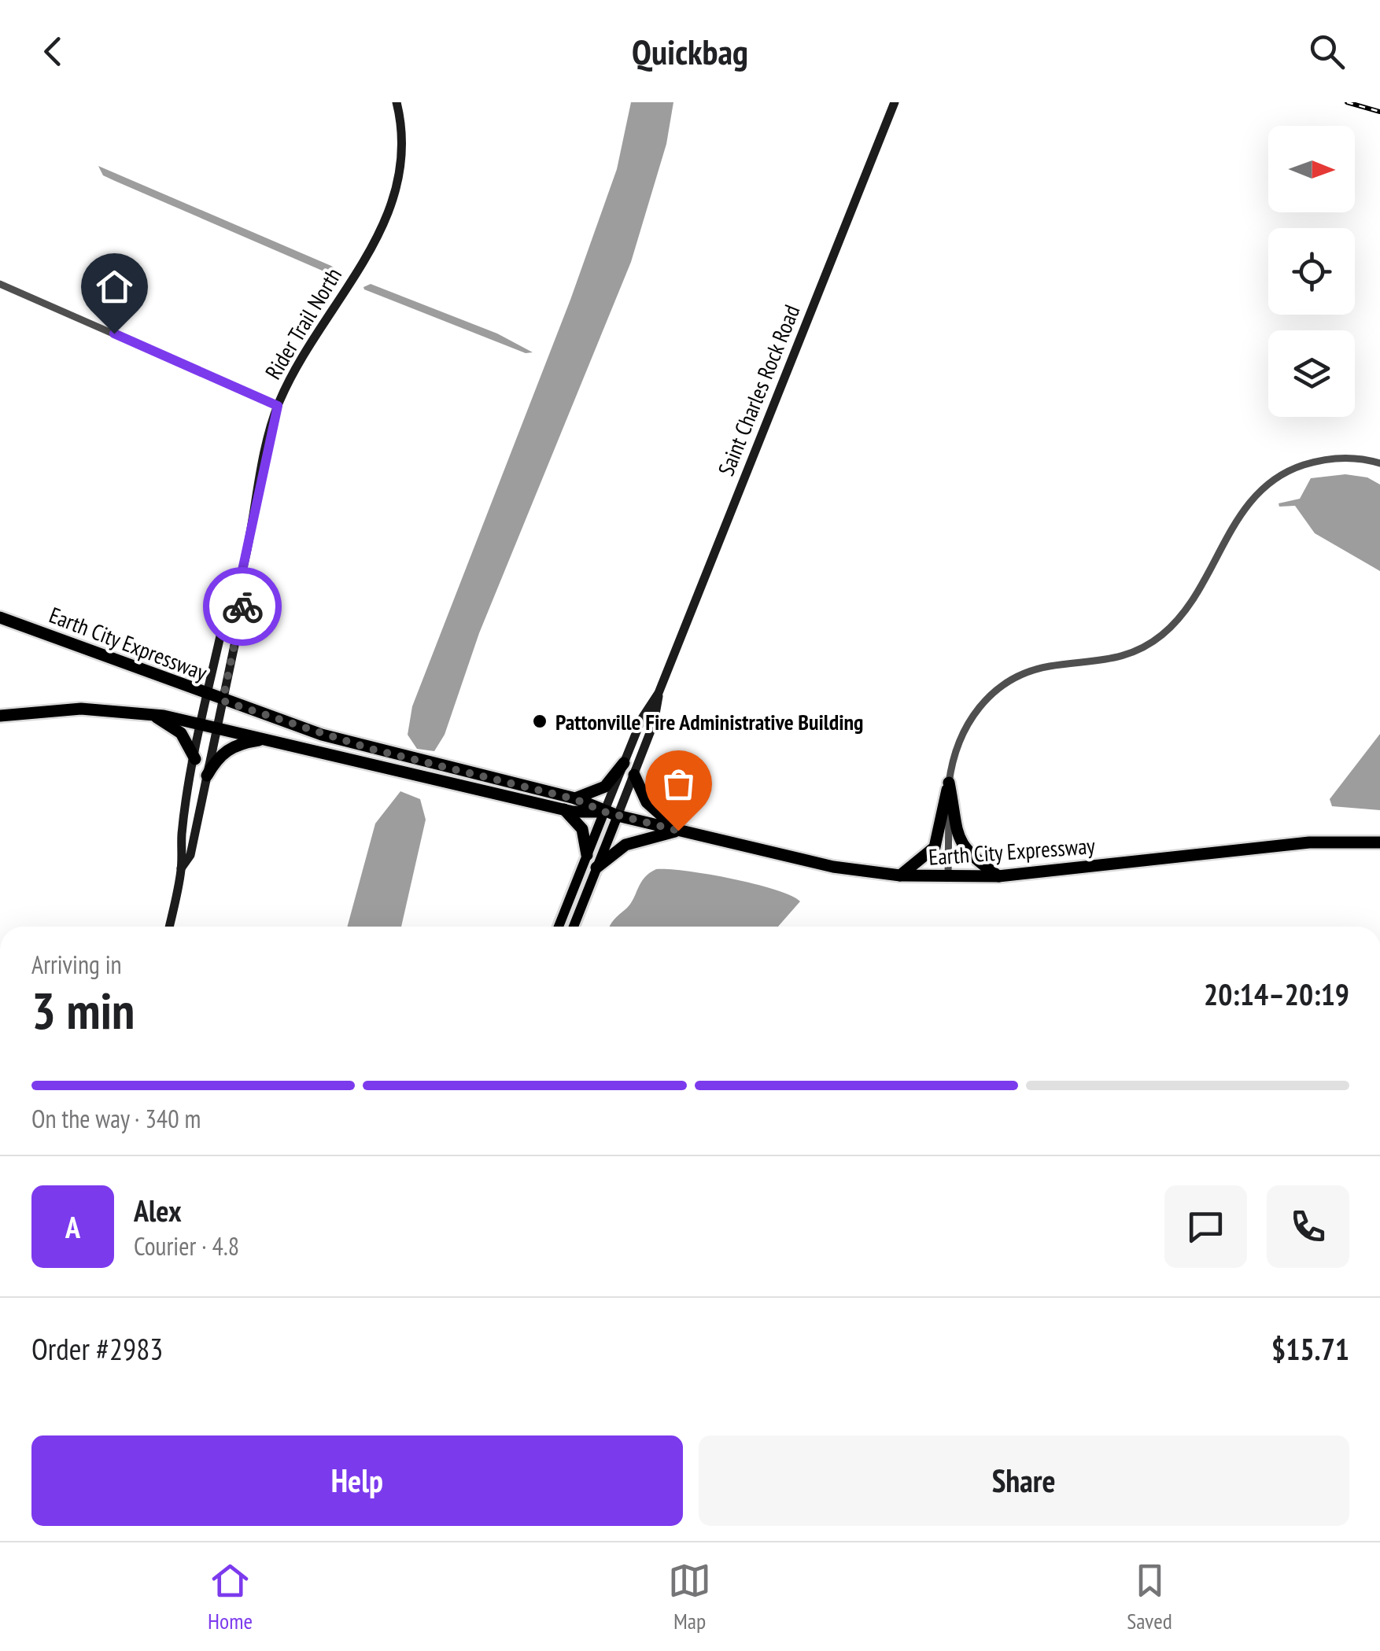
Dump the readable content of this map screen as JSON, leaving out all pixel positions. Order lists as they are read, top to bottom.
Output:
{
  "streets": {
    "highway": ["Earth City Expressway"],
    "main road": ["Saint Charles Rock Road"],
    "street": ["Rider Trail North"]
  },
  "crossings": [
    ["Rider Trail North", "Earth City Expressway"],
    ["Saint Charles Rock Road", "Earth City Expressway"]
  ],
  "places": ["Pattonville Fire Administrative Building"],
  "north": "right",
  "page": {
    "header": "Quickbag",
    "heading": ["3 min", "Arriving in", "20:14–20:19"],
    "panel": [
      "Alex",
      "Courier · 4.8",
      "Order #2983",
      "$15.71"
    ],
    "bar": "On the way · 340 m",
    "round": "A",
    "buttons": ["Help", "Share"],
    "tabs": ["Home", "Map", "Saved"]
  }
}
